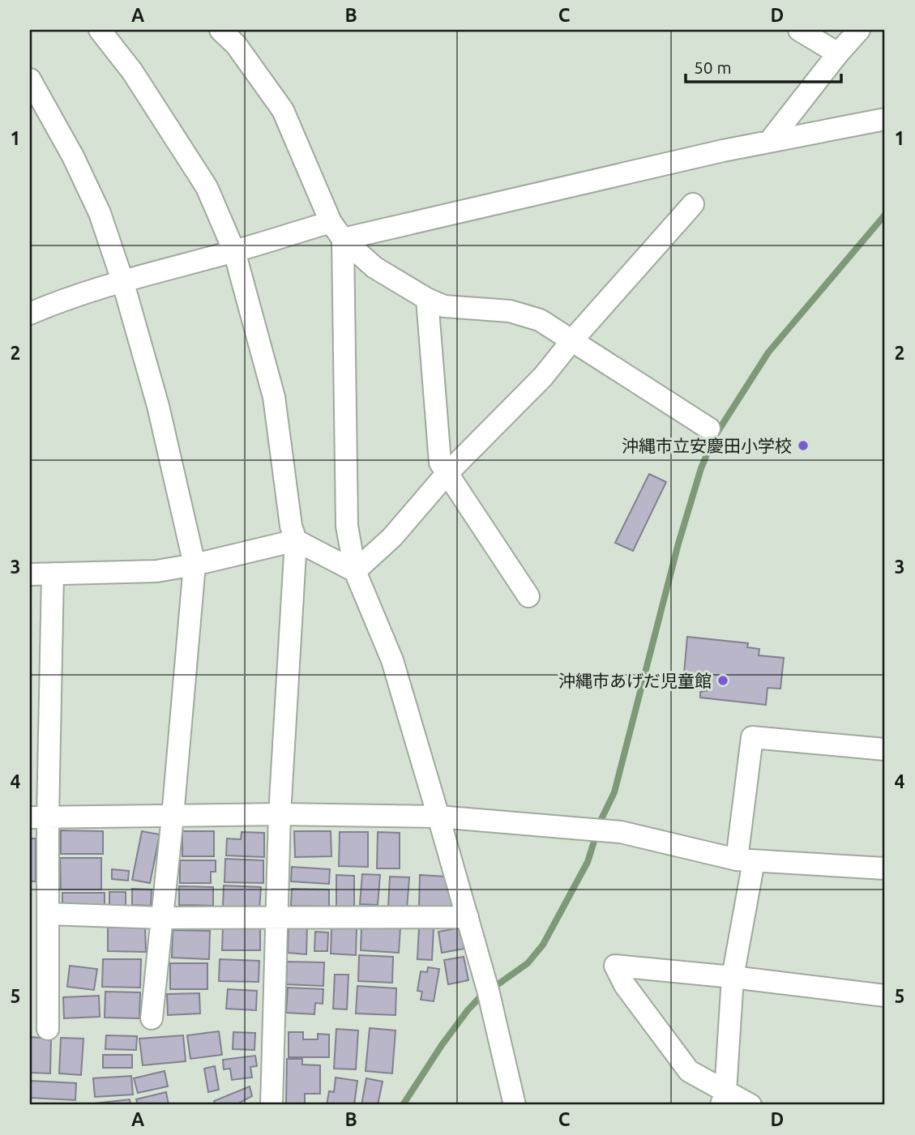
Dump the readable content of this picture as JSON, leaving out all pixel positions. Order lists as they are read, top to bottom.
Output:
{
  "places": ["沖縄市立安慶田小学校", "沖縄市あげだ児童館"],
  "scale_bar": "50 m",
  "grid": {
    "columns": [
      "A",
      "B",
      "C",
      "D"
    ],
    "rows": [
      "1",
      "2",
      "3",
      "4",
      "5"
    ]
  }
}
